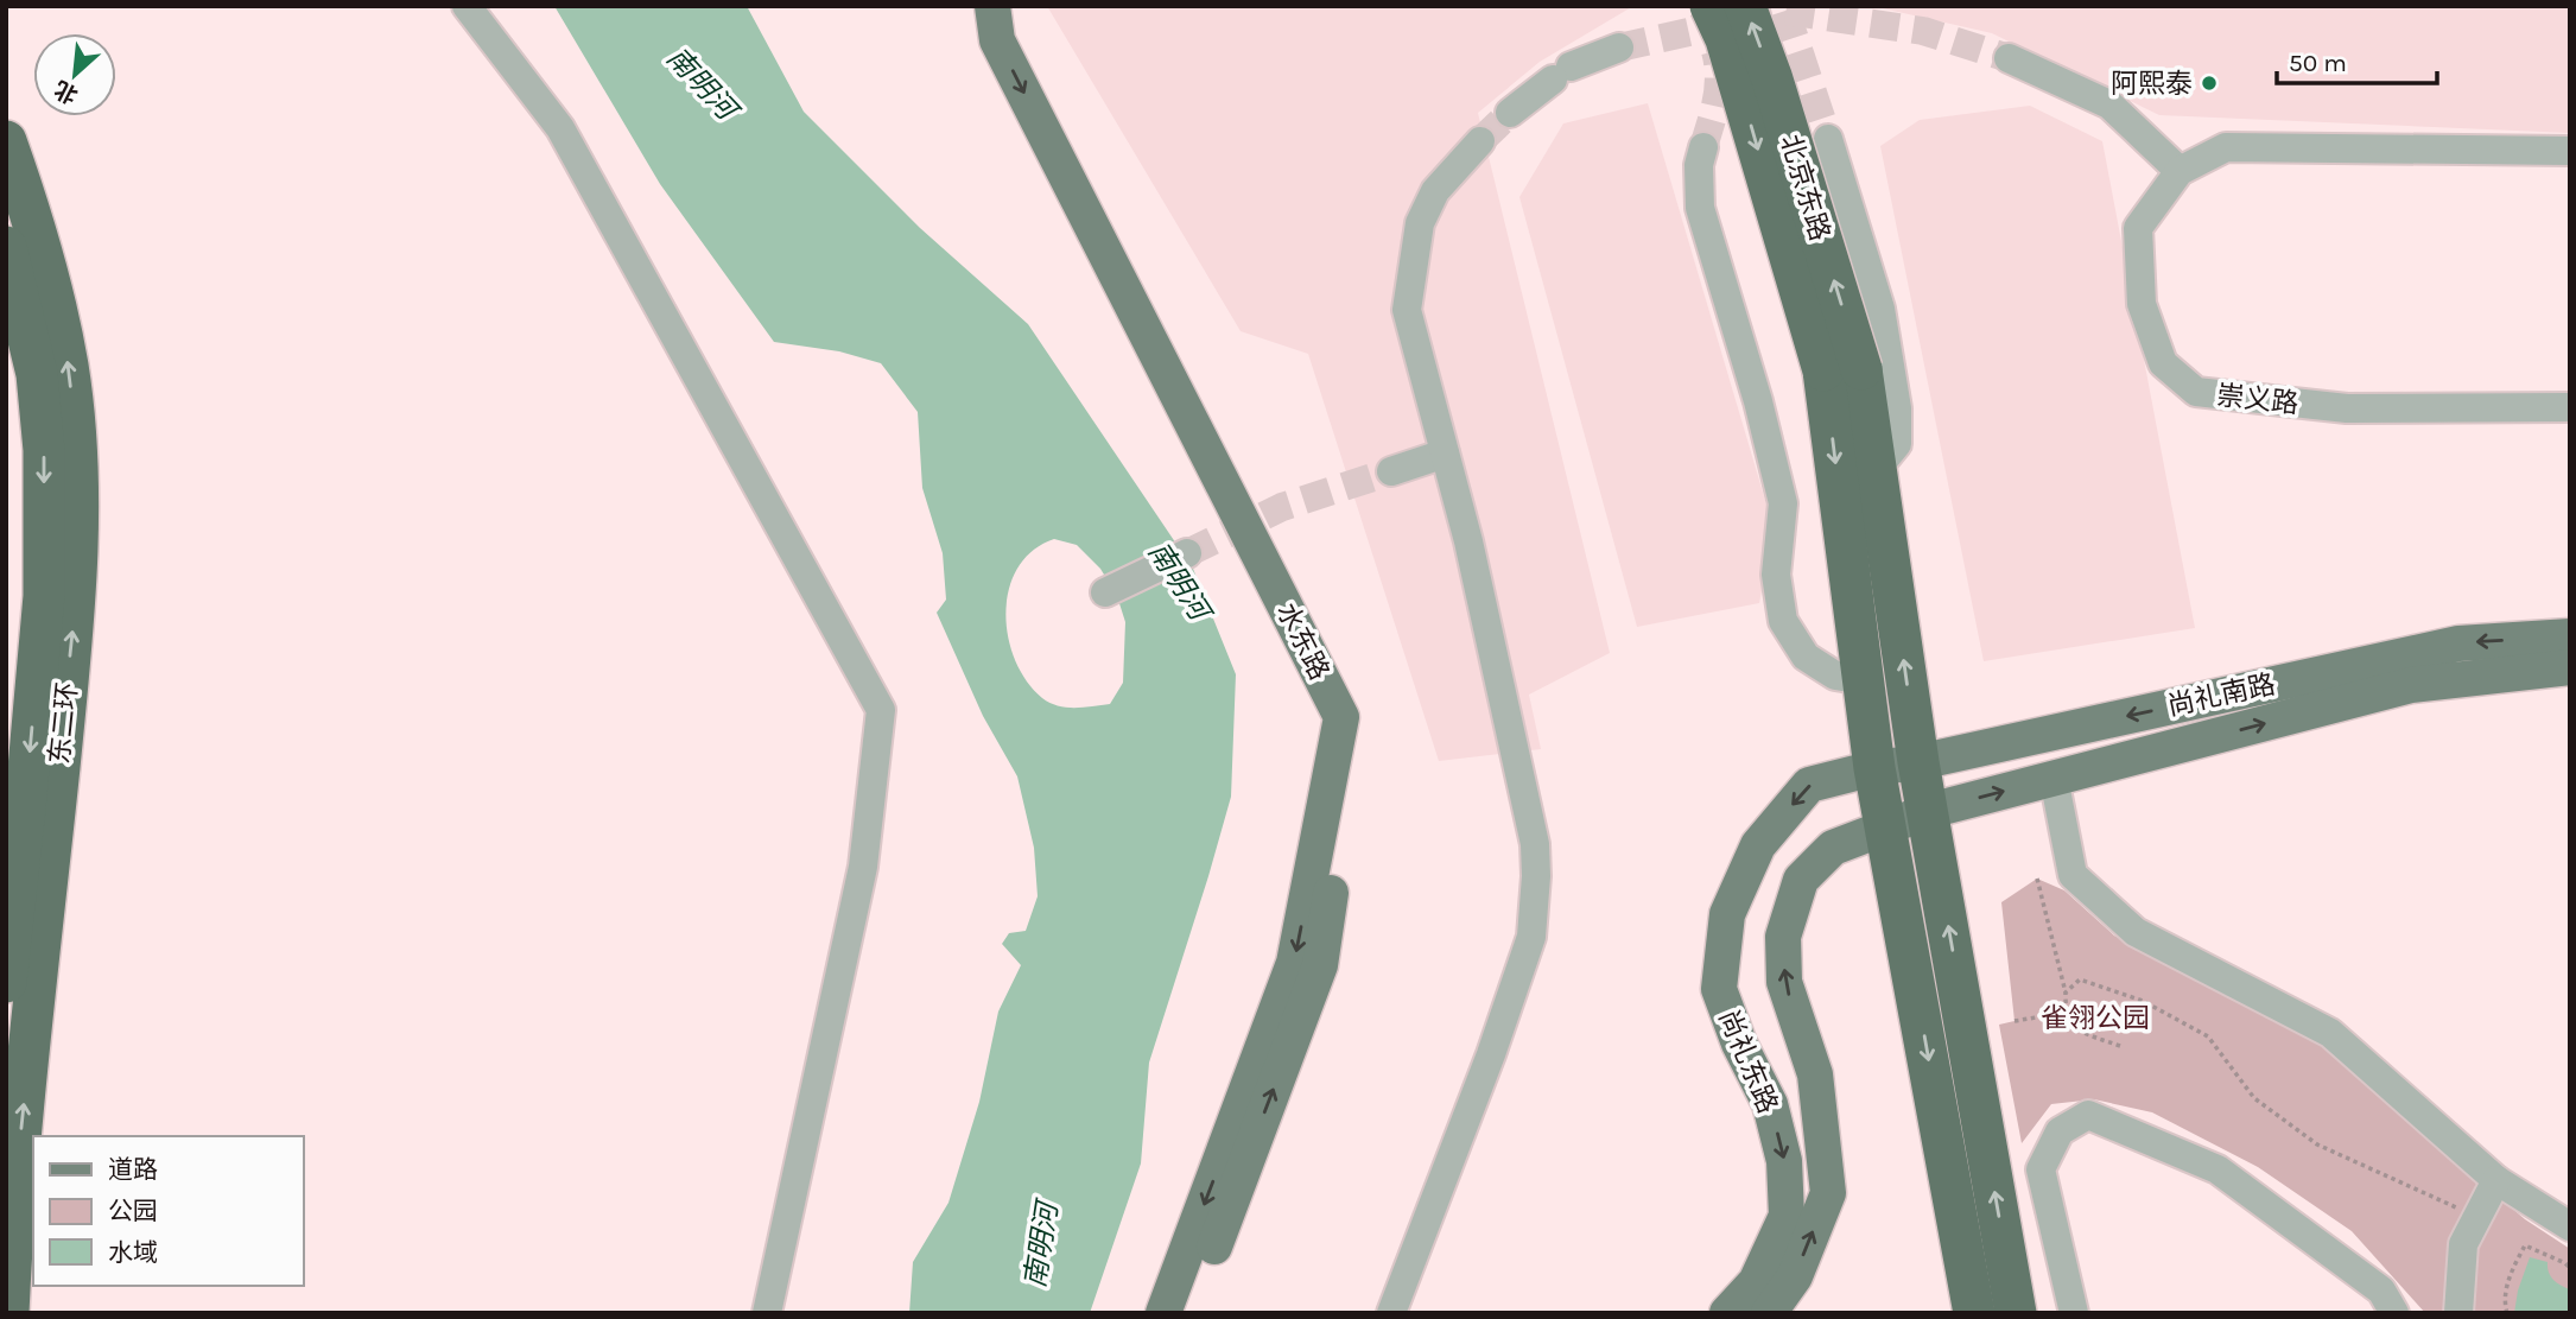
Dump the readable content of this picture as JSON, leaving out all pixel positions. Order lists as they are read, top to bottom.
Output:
{
  "streets": {
    "highway": ["北京东路", "东二环"],
    "main road": ["水东路", "尚礼南路", "尚礼东路"],
    "street": ["崇义路"]
  },
  "crossings": [
    ["尚礼南路", "尚礼东路"]
  ],
  "water": ["南明河"],
  "parks": ["雀翎公园"],
  "places": ["阿熙泰"],
  "legend": ["道路", "公园", "水域"],
  "scale_bar": "50 m",
  "north": "bottom left"
}
